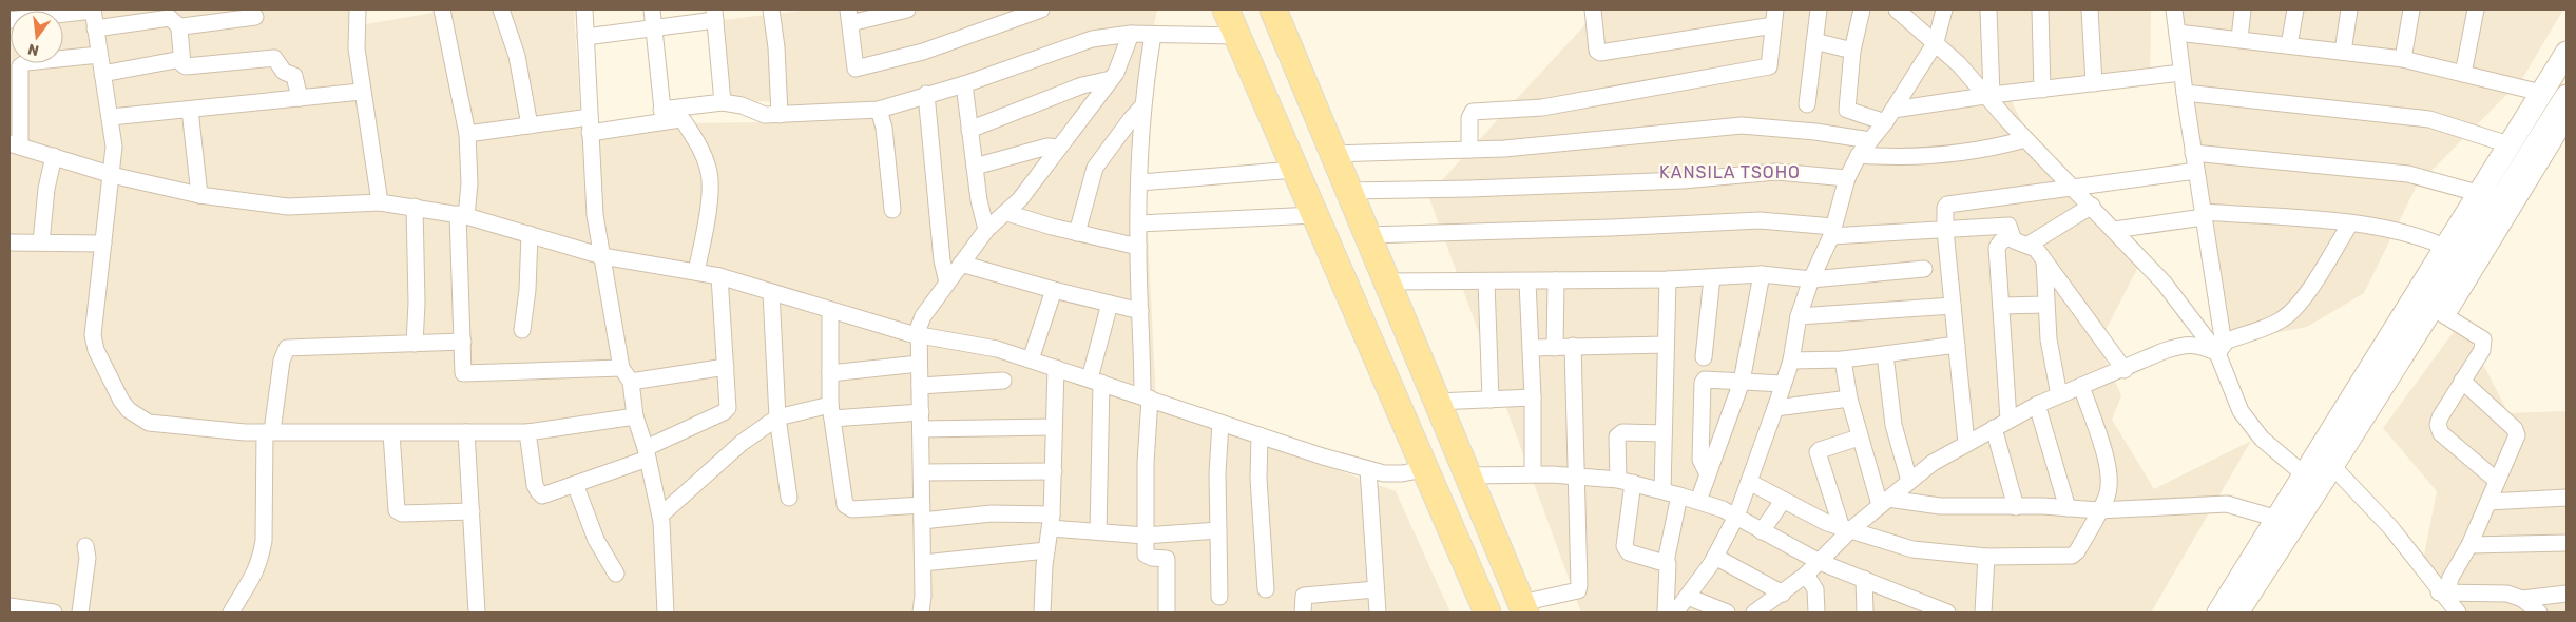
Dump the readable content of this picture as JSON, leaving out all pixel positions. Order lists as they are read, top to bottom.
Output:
{
  "districts": ["KANSILA TSOHO"],
  "north": "bottom"
}
